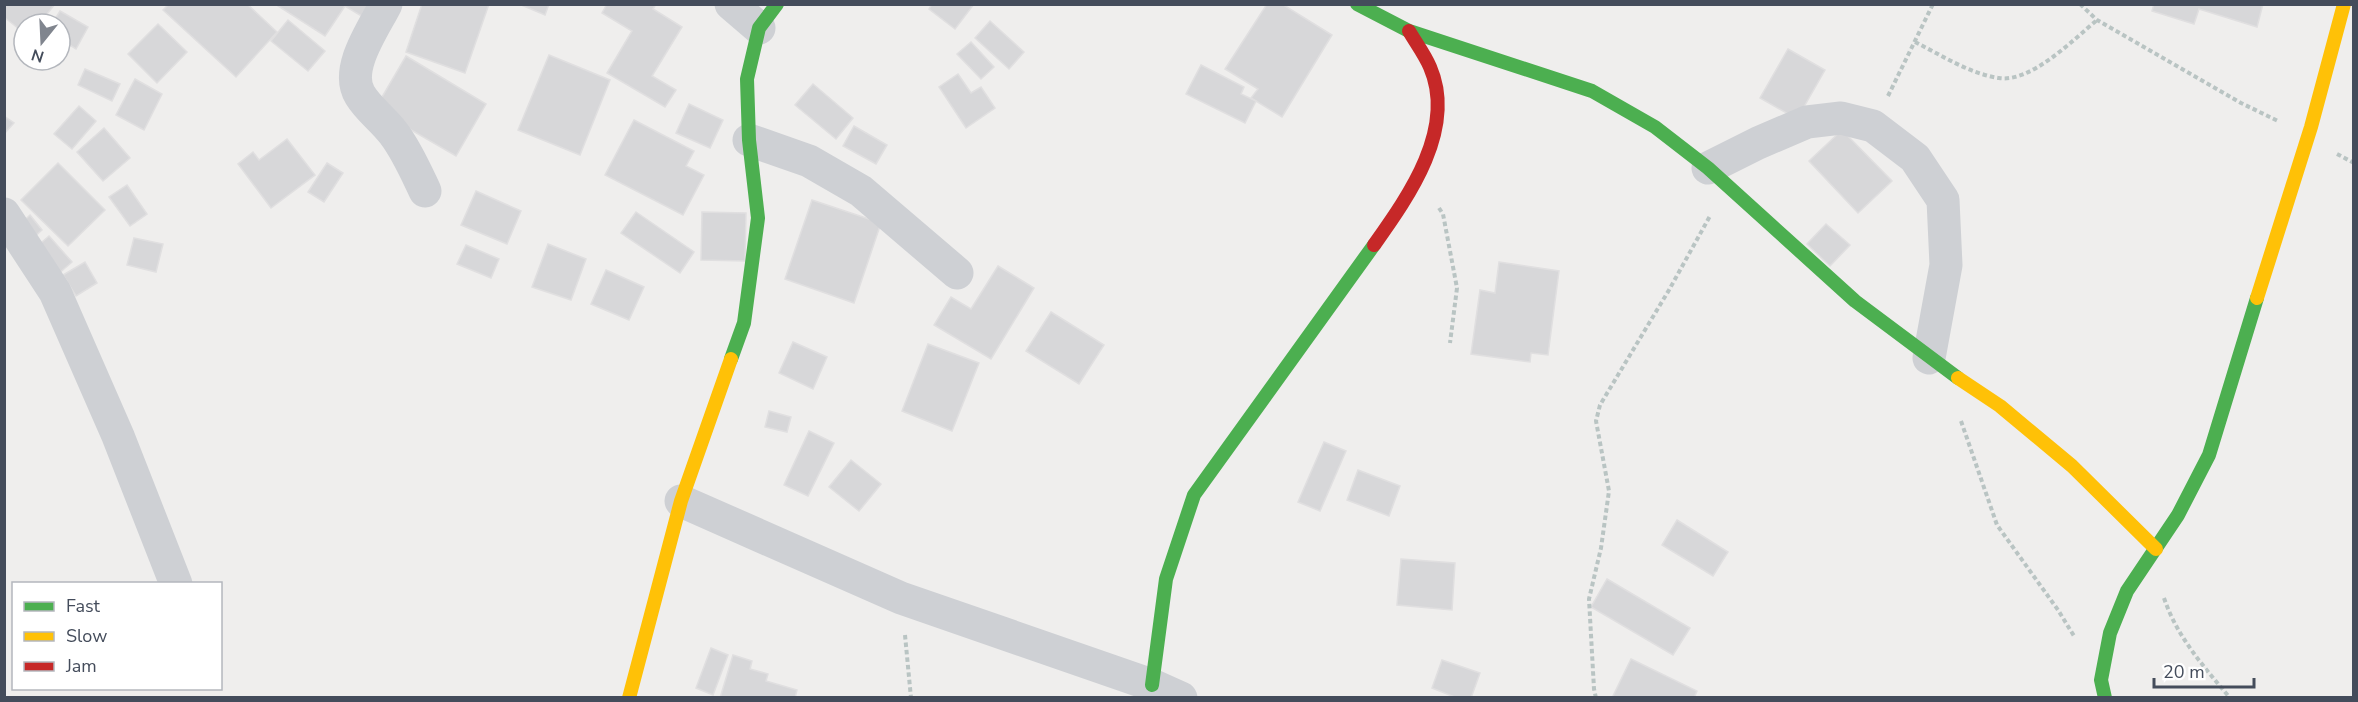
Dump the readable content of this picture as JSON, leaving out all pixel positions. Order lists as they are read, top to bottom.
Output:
{
  "legend": ["Fast", "Slow", "Jam"],
  "scale_bar": "20 m",
  "north": "bottom"
}
